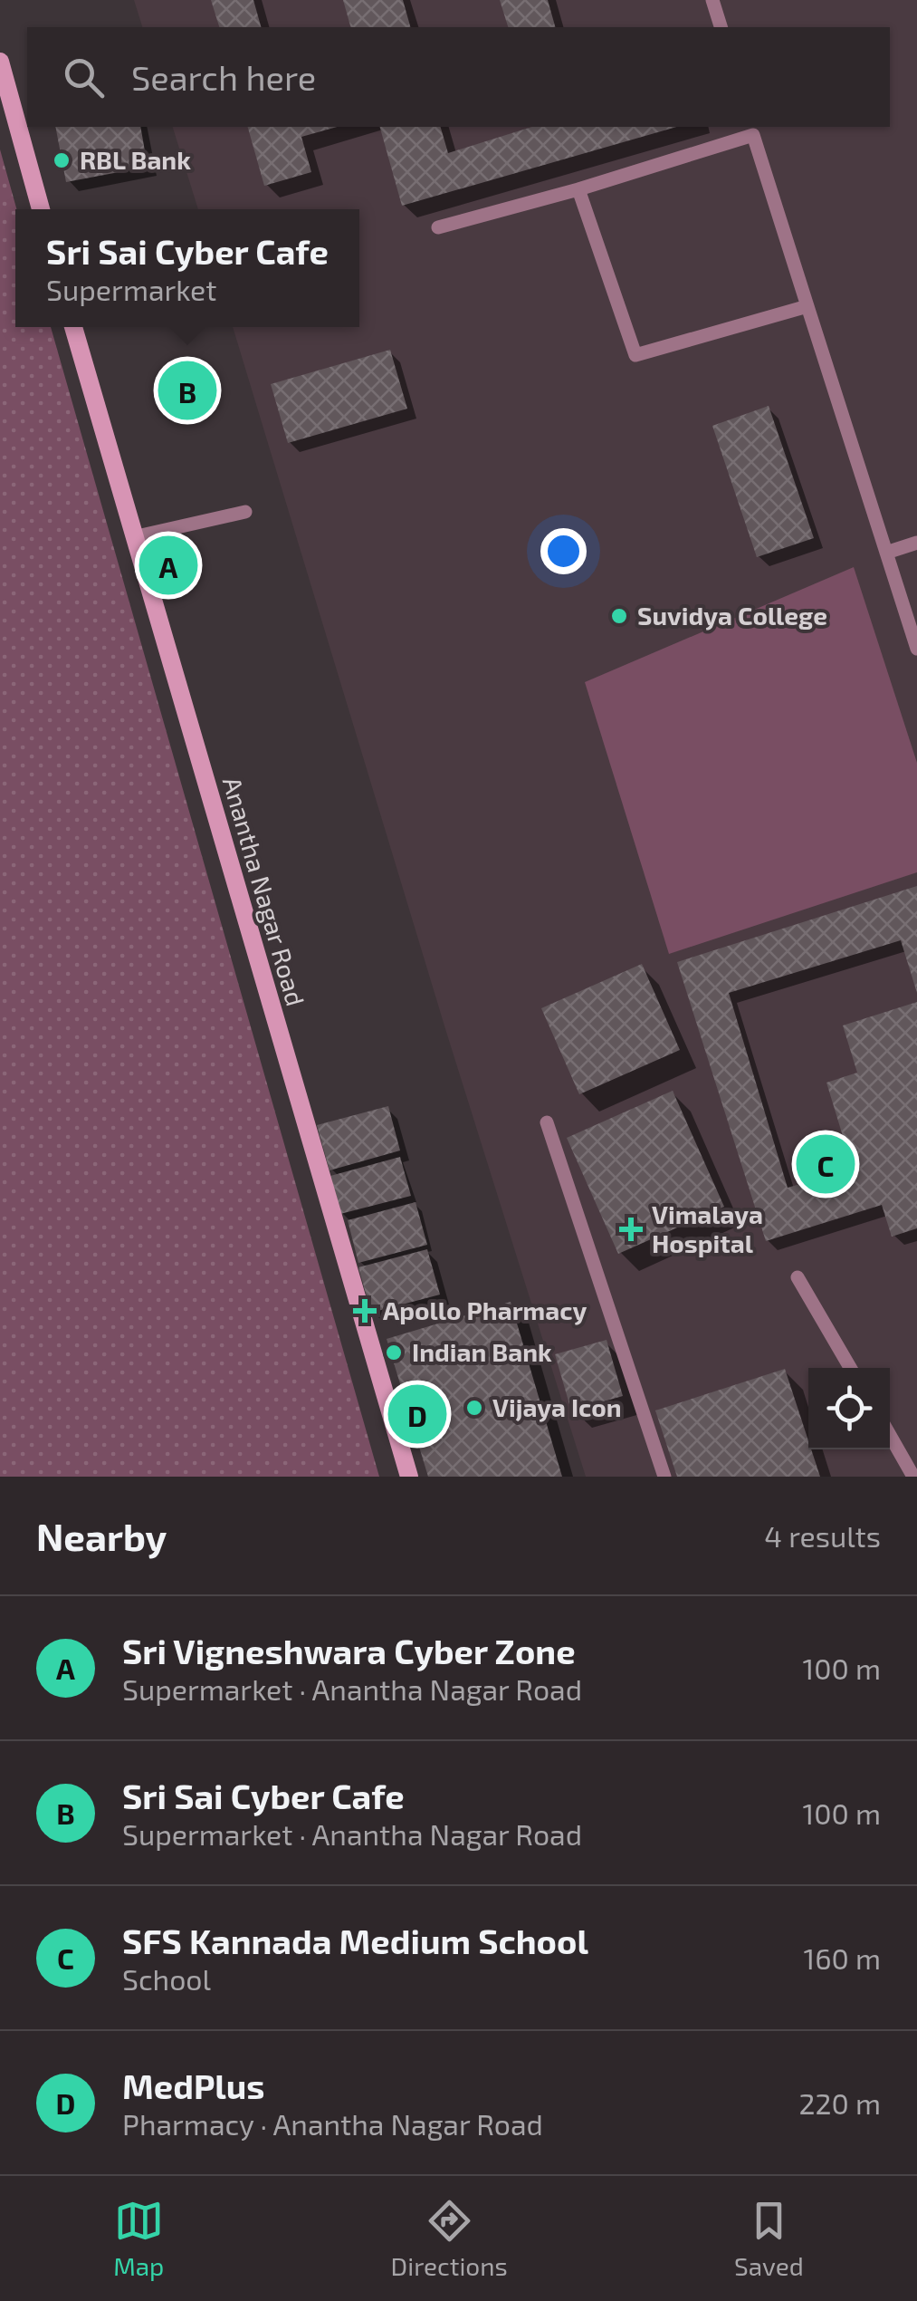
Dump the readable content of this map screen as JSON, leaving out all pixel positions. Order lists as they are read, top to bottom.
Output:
{
  "streets": {
    "street": ["Anantha Nagar Road"]
  },
  "places": {
    "other": [
      "RBL Bank",
      "Suvidya College",
      "Indian Bank",
      "Vijaya Icon"
    ],
    "health": ["Vimalaya Hospital", "Apollo Pharmacy"]
  },
  "page": {
    "search": "Search here",
    "popup": ["Sri Sai Cyber Cafe", "Supermarket"],
    "pins": [
      "B",
      "A",
      "C",
      "D"
    ],
    "heading": ["Nearby", "4 results"],
    "list": [
      {
        "mark": "A",
        "name": "Sri Vigneshwara Cyber Zone",
        "note": "Supermarket · Anantha Nagar Road",
        "value": "100 m"
      },
      {
        "mark": "B",
        "name": "Sri Sai Cyber Cafe",
        "note": "Supermarket · Anantha Nagar Road",
        "value": "100 m"
      },
      {
        "mark": "C",
        "name": "SFS Kannada Medium School",
        "note": "School",
        "value": "160 m"
      },
      {
        "mark": "D",
        "name": "MedPlus",
        "note": "Pharmacy · Anantha Nagar Road",
        "value": "220 m"
      }
    ],
    "nav": ["Map", "Directions", "Saved"]
  }
}
